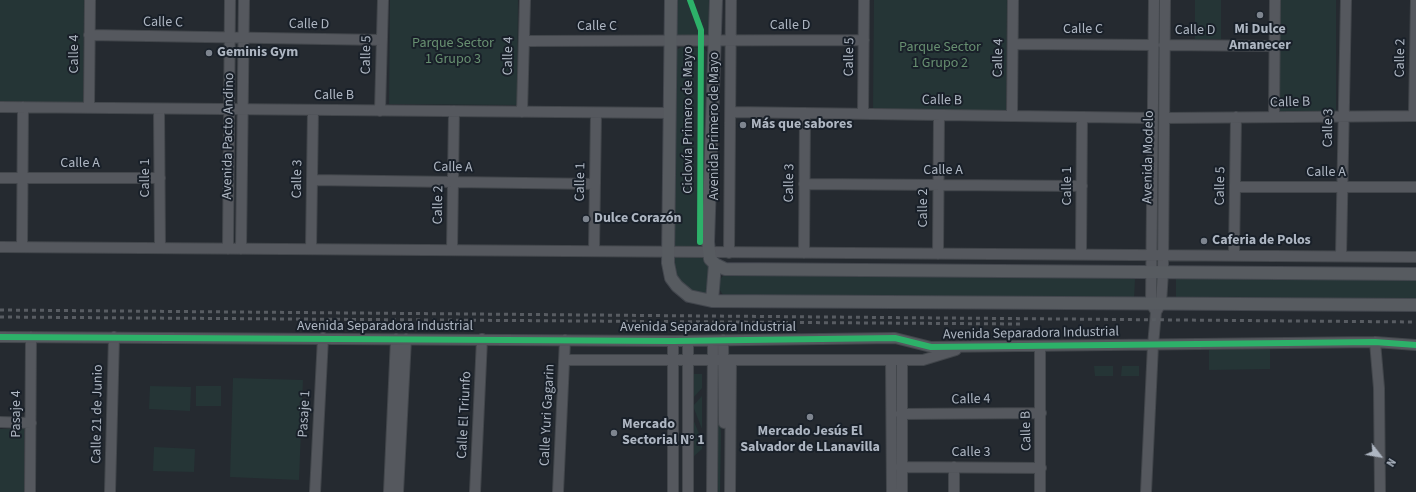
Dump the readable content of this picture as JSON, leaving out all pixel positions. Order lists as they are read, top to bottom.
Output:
{
  "streets": {
    "main road": ["Avenida Primero de Mayo", "Avenida Separadora Industrial"],
    "street": [
      "Calle C",
      "Calle D",
      "Calle 4",
      "Calle 5",
      "Calle 2",
      "Calle B",
      "Calle 3",
      "Avenida Pacto Andino",
      "Avenida Modelo",
      "Calle A",
      "Calle 1",
      "Pasaje 4",
      "Calle 21 de Junio",
      "Pasaje 1",
      "Calle El Triunfo",
      "Calle Yuri Gagarin"
    ],
    "cycle path": ["Ciclovía Primero de Mayo"]
  },
  "crossings": [
    ["Calle C", "Calle D"],
    ["Calle C", "Calle 4"],
    ["Calle C", "Avenida Primero de Mayo"],
    ["Calle C", "Avenida Pacto Andino"],
    ["Calle C", "Avenida Modelo"],
    ["Calle D", "Calle 5"],
    ["Calle D", "Avenida Primero de Mayo"],
    ["Calle D", "Avenida Pacto Andino"],
    ["Calle D", "Avenida Modelo"],
    ["Calle 4", "Calle B"],
    ["Calle 5", "Calle B"],
    ["Calle 5", "Calle A"],
    ["Calle 2", "Calle B"],
    ["Calle 2", "Calle A"],
    ["Calle B", "Avenida Primero de Mayo"],
    ["Calle B", "Calle 3"],
    ["Calle B", "Avenida Pacto Andino"],
    ["Calle B", "Avenida Modelo"],
    ["Calle B", "Calle 1"],
    ["Calle B", "Avenida Separadora Industrial"],
    ["Calle 3", "Calle A"],
    ["Avenida Modelo", "Avenida Separadora Industrial"],
    ["Calle A", "Calle 1"],
    ["Avenida Separadora Industrial", "Pasaje 4"],
    ["Avenida Separadora Industrial", "Calle 21 de Junio"],
    ["Avenida Separadora Industrial", "Pasaje 1"],
    ["Avenida Separadora Industrial", "Calle El Triunfo"],
    ["Avenida Separadora Industrial", "Calle Yuri Gagarin"]
  ],
  "parks": ["Parque Sector 1 Grupo 3", "Parque Sector 1 Grupo 2"],
  "places": [
    "Mi Dulce Amanecer",
    "Geminis Gym",
    "Más que sabores",
    "Dulce Corazón",
    "Caferia de Polos",
    "Mercado Jesús El Salvador de LLanavilla",
    "Mercado Sectorial N° 1"
  ],
  "north": "bottom right"
}
